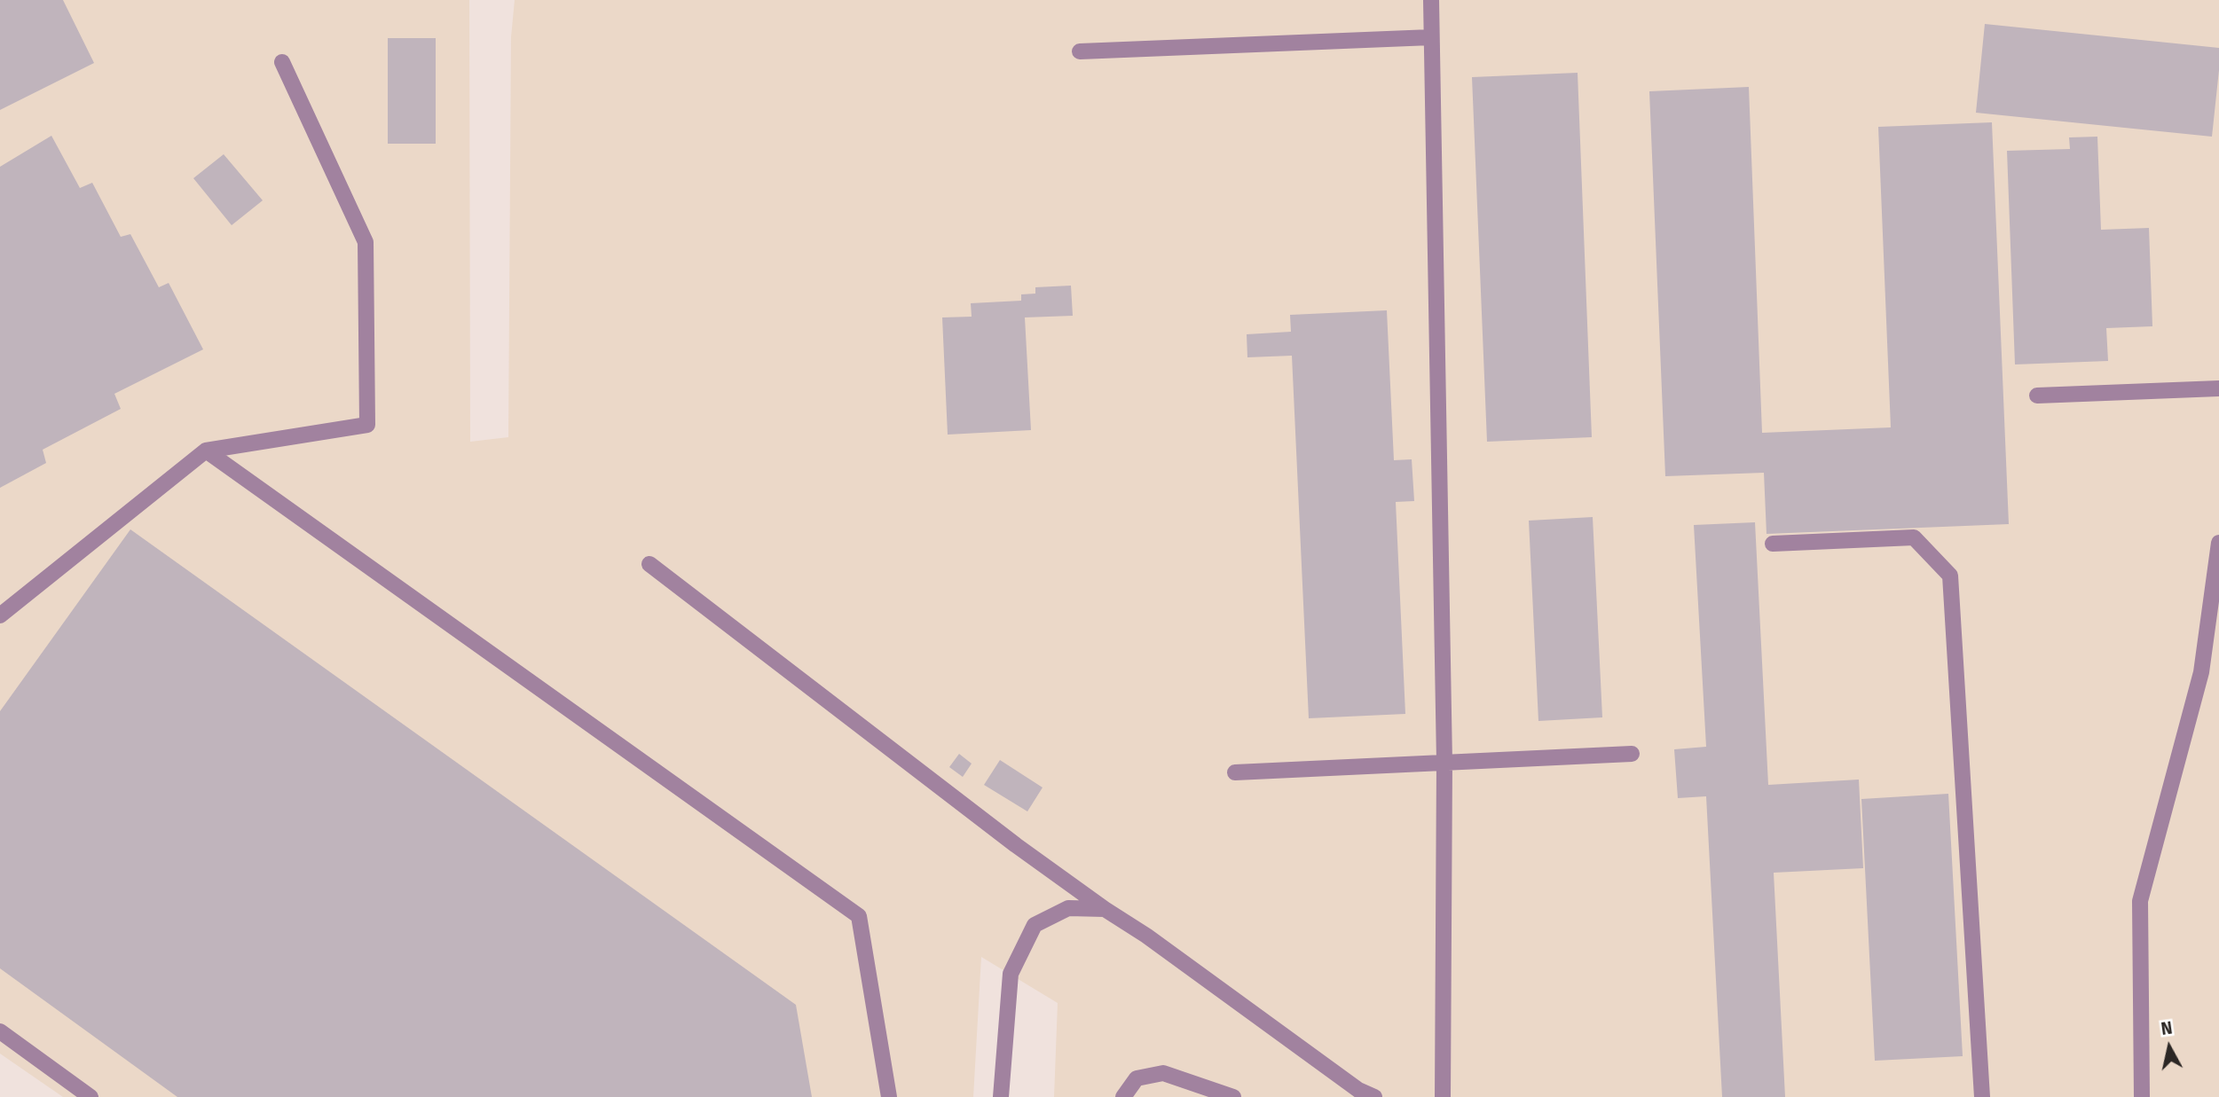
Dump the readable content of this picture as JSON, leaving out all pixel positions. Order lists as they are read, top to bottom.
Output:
{
  "north": "top"
}
